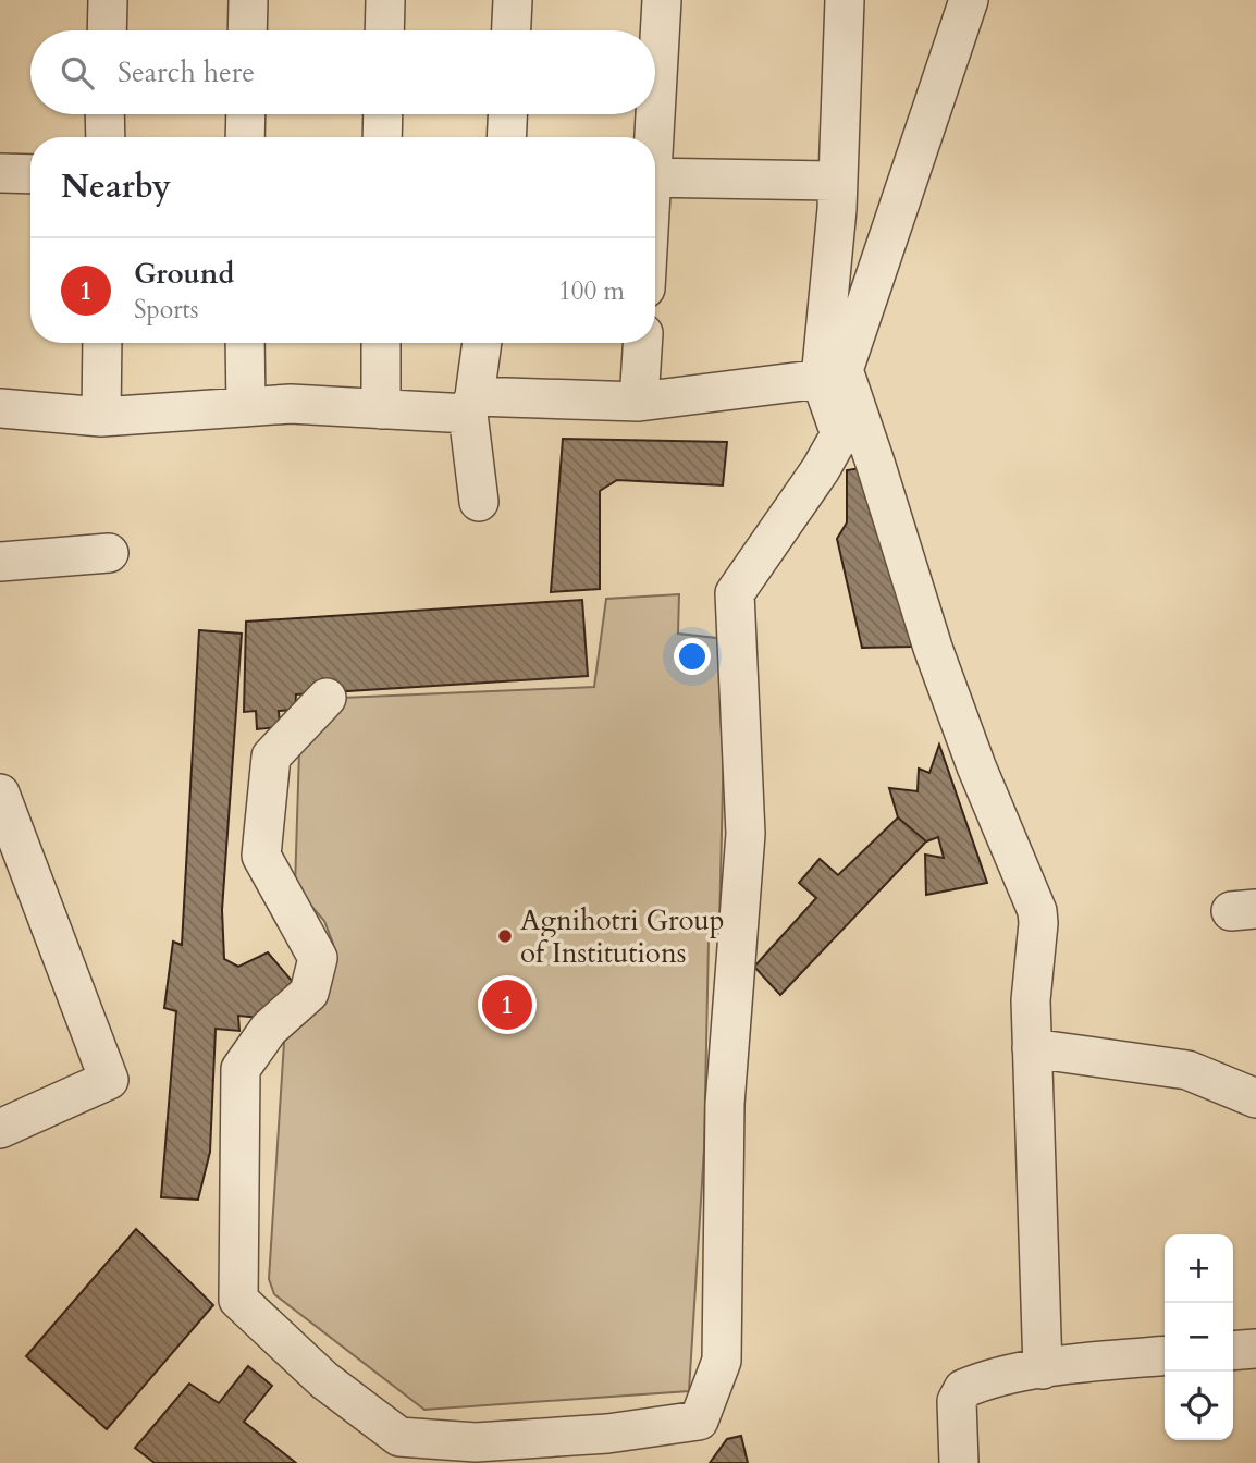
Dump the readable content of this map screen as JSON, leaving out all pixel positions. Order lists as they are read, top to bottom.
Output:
{
  "places": ["Agnihotri Group of Institutions"],
  "page": {
    "search": "Search here",
    "heading": "Nearby",
    "list": [
      {
        "mark": "1",
        "name": "Ground",
        "note": "Sports",
        "value": "100 m"
      }
    ],
    "pins": "1",
    "map_buttons": ["+", "−"]
  }
}
